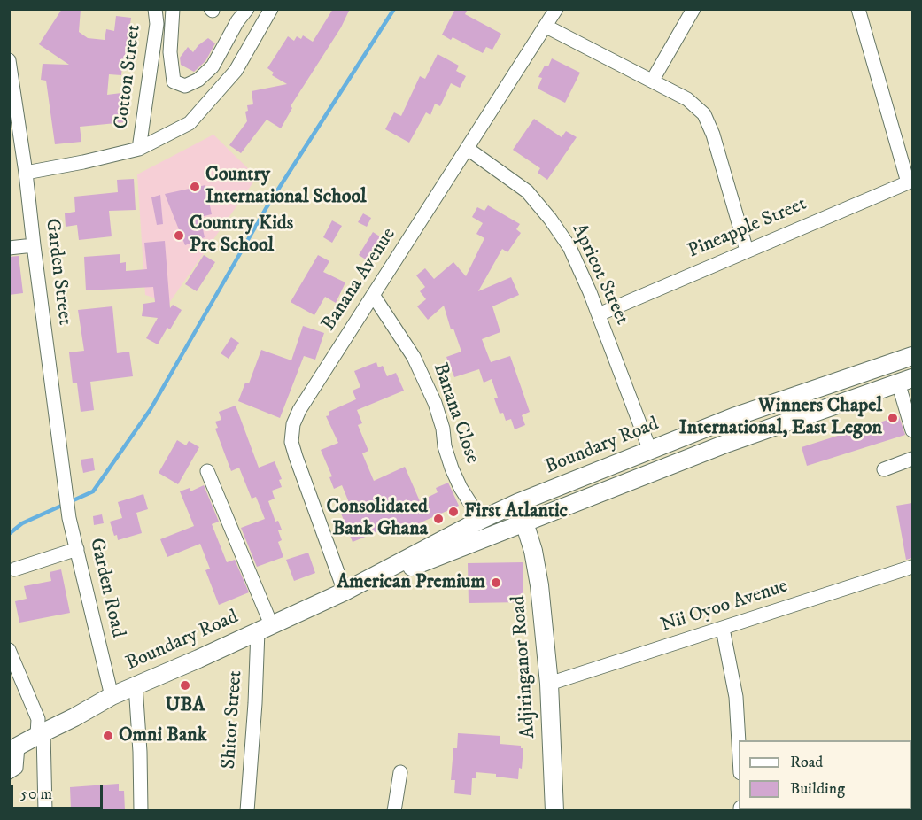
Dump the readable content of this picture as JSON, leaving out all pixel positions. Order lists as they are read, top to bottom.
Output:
{
  "streets": {
    "main road": ["Boundary Road", "Adjiringanor Road"],
    "street": [
      "Cotton Street",
      "Pineapple Street",
      "Garden Street",
      "Apricot Street",
      "Banana Avenue",
      "Banana Close",
      "Garden Road",
      "Nii Oyoo Avenue",
      "Shitor Street"
    ]
  },
  "crossings": [
    ["Pineapple Street", "Apricot Street"],
    ["Garden Street", "Garden Road"],
    ["Apricot Street", "Banana Avenue"],
    ["Apricot Street", "Boundary Road"],
    ["Banana Avenue", "Banana Close"],
    ["Banana Avenue", "Boundary Road"],
    ["Banana Close", "Boundary Road"],
    ["Boundary Road", "Garden Road"],
    ["Boundary Road", "Adjiringanor Road"],
    ["Boundary Road", "Shitor Street"],
    ["Nii Oyoo Avenue", "Adjiringanor Road"]
  ],
  "places": [
    "Country International School",
    "Country Kids Pre School",
    "Winners Chapel International, East Legon",
    "First Atlantic",
    "Consolidated Bank Ghana",
    "American Premium",
    "UBA",
    "Omni Bank"
  ],
  "legend": ["Road", "Building"],
  "scale_bar": "50 m"
}
